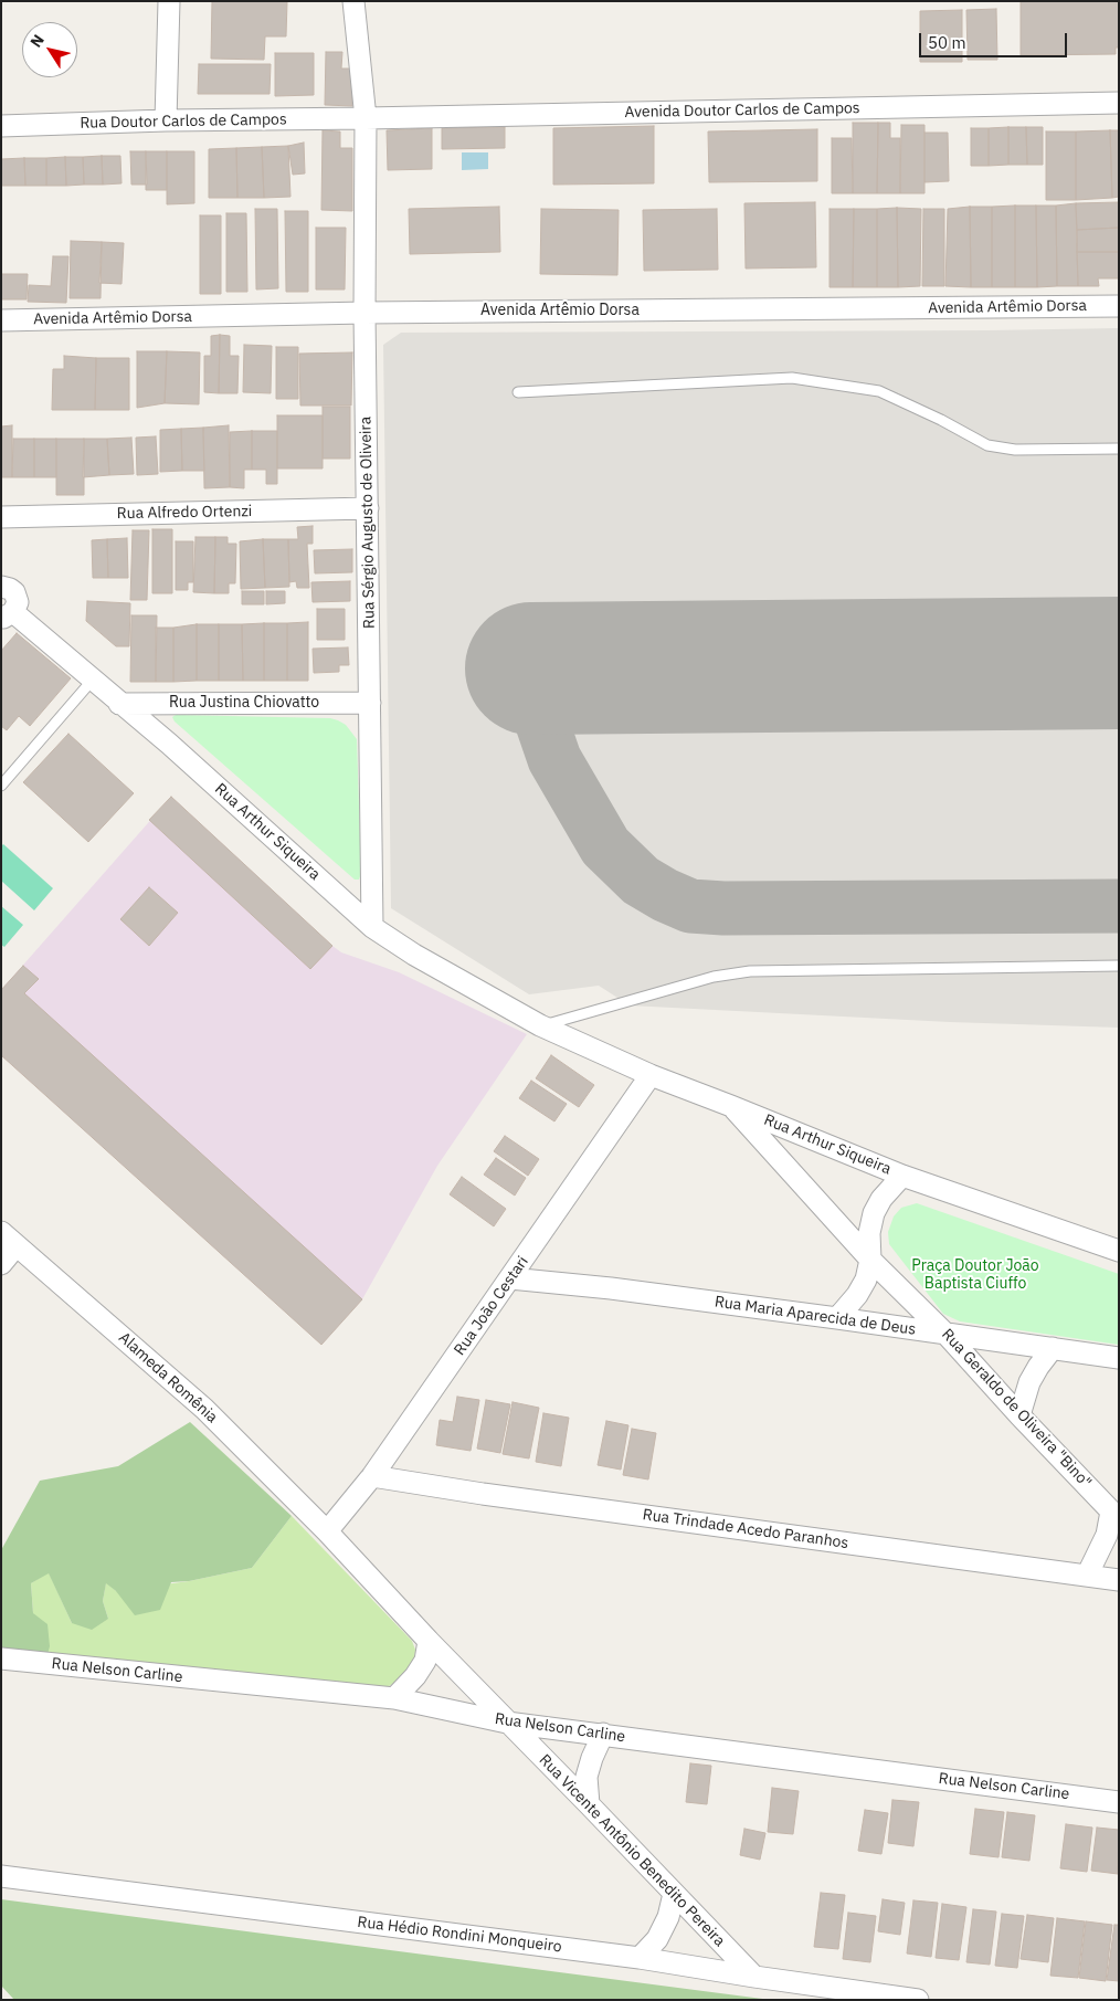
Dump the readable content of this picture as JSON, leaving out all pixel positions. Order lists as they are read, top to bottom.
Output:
{
  "streets": {
    "street": [
      "Avenida Doutor Carlos de Campos",
      "Rua Doutor Carlos de Campos",
      "Avenida Artêmio Dorsa",
      "Rua Alfredo Ortenzi",
      "Rua Sérgio Augusto de Oliveira",
      "Rua Justina Chiovatto",
      "Rua Arthur Siqueira",
      "Rua João Cestari",
      "Rua Maria Aparecida de Deus",
      "Alameda Romênia",
      "Rua Geraldo de Oliveira \"Bino\"",
      "Rua Trindade Acedo Paranhos",
      "Rua Nelson Carline",
      "Rua Vicente Antônio Benedito Pereira",
      "Rua Hédio Rondini Monqueiro"
    ]
  },
  "crossings": [
    ["Avenida Doutor Carlos de Campos", "Rua Doutor Carlos de Campos"],
    ["Avenida Doutor Carlos de Campos", "Rua Sérgio Augusto de Oliveira"],
    ["Rua Doutor Carlos de Campos", "Rua Sérgio Augusto de Oliveira"],
    ["Avenida Artêmio Dorsa", "Rua Sérgio Augusto de Oliveira"],
    ["Rua Alfredo Ortenzi", "Rua Sérgio Augusto de Oliveira"],
    ["Rua Sérgio Augusto de Oliveira", "Rua Justina Chiovatto"],
    ["Rua Sérgio Augusto de Oliveira", "Rua Arthur Siqueira"],
    ["Rua Justina Chiovatto", "Rua Arthur Siqueira"],
    ["Rua Arthur Siqueira", "Rua João Cestari"],
    ["Rua Arthur Siqueira", "Rua Geraldo de Oliveira \"Bino\""],
    ["Rua João Cestari", "Rua Maria Aparecida de Deus"],
    ["Rua João Cestari", "Alameda Romênia"],
    ["Rua João Cestari", "Rua Trindade Acedo Paranhos"],
    ["Rua João Cestari", "Rua Vicente Antônio Benedito Pereira"],
    ["Rua Maria Aparecida de Deus", "Rua Geraldo de Oliveira \"Bino\""],
    ["Alameda Romênia", "Rua Vicente Antônio Benedito Pereira"],
    ["Rua Nelson Carline", "Rua Vicente Antônio Benedito Pereira"],
    ["Rua Vicente Antônio Benedito Pereira", "Rua Hédio Rondini Monqueiro"]
  ],
  "parks": ["Praça Doutor João Baptista Ciuffo"],
  "scale_bar": "50 m",
  "north": "top left"
}
